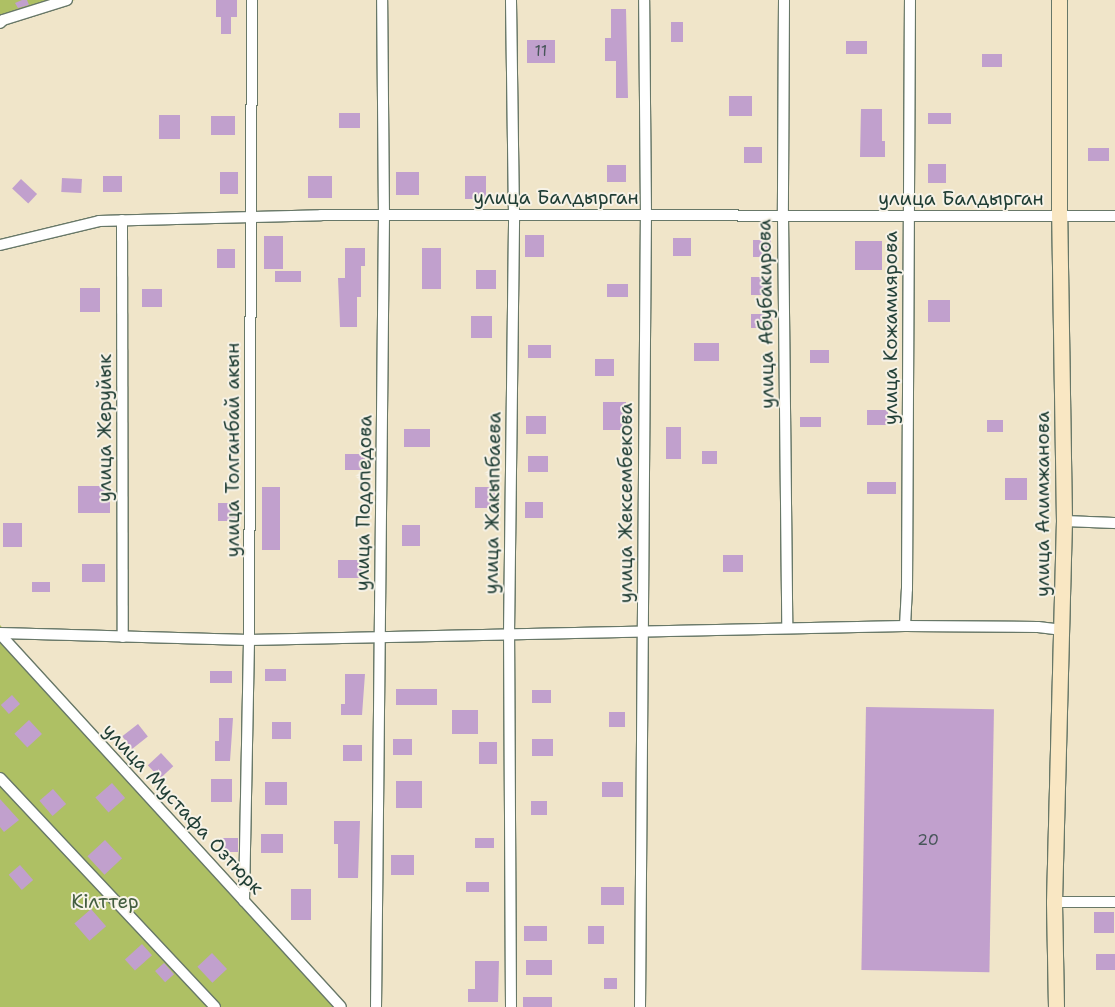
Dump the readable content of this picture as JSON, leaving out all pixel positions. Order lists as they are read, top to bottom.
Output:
{
  "streets": {
    "street": [
      "улица Балдырган",
      "улица Абубакирова",
      "улица Кожамиярова",
      "улица Жеруйык",
      "улица Толганбай акын",
      "улица Подопедова",
      "улица Жакыпбаева",
      "улица Жексембекова",
      "улица Алимжанова",
      "улица Мустафа Озтюрк"
    ]
  },
  "crossings": [
    ["улица Балдырган", "улица Абубакирова"],
    ["улица Балдырган", "улица Кожамиярова"],
    ["улица Балдырган", "улица Жеруйык"],
    ["улица Балдырган", "улица Толганбай акын"],
    ["улица Балдырган", "улица Подопедова"],
    ["улица Балдырган", "улица Жакыпбаева"],
    ["улица Балдырган", "улица Жексембекова"],
    ["улица Балдырган", "улица Алимжанова"],
    ["улица Толганбай акын", "улица Мустафа Озтюрк"]
  ],
  "parks": ["Кілттер"],
  "house_numbers": ["11", "20"]
}
